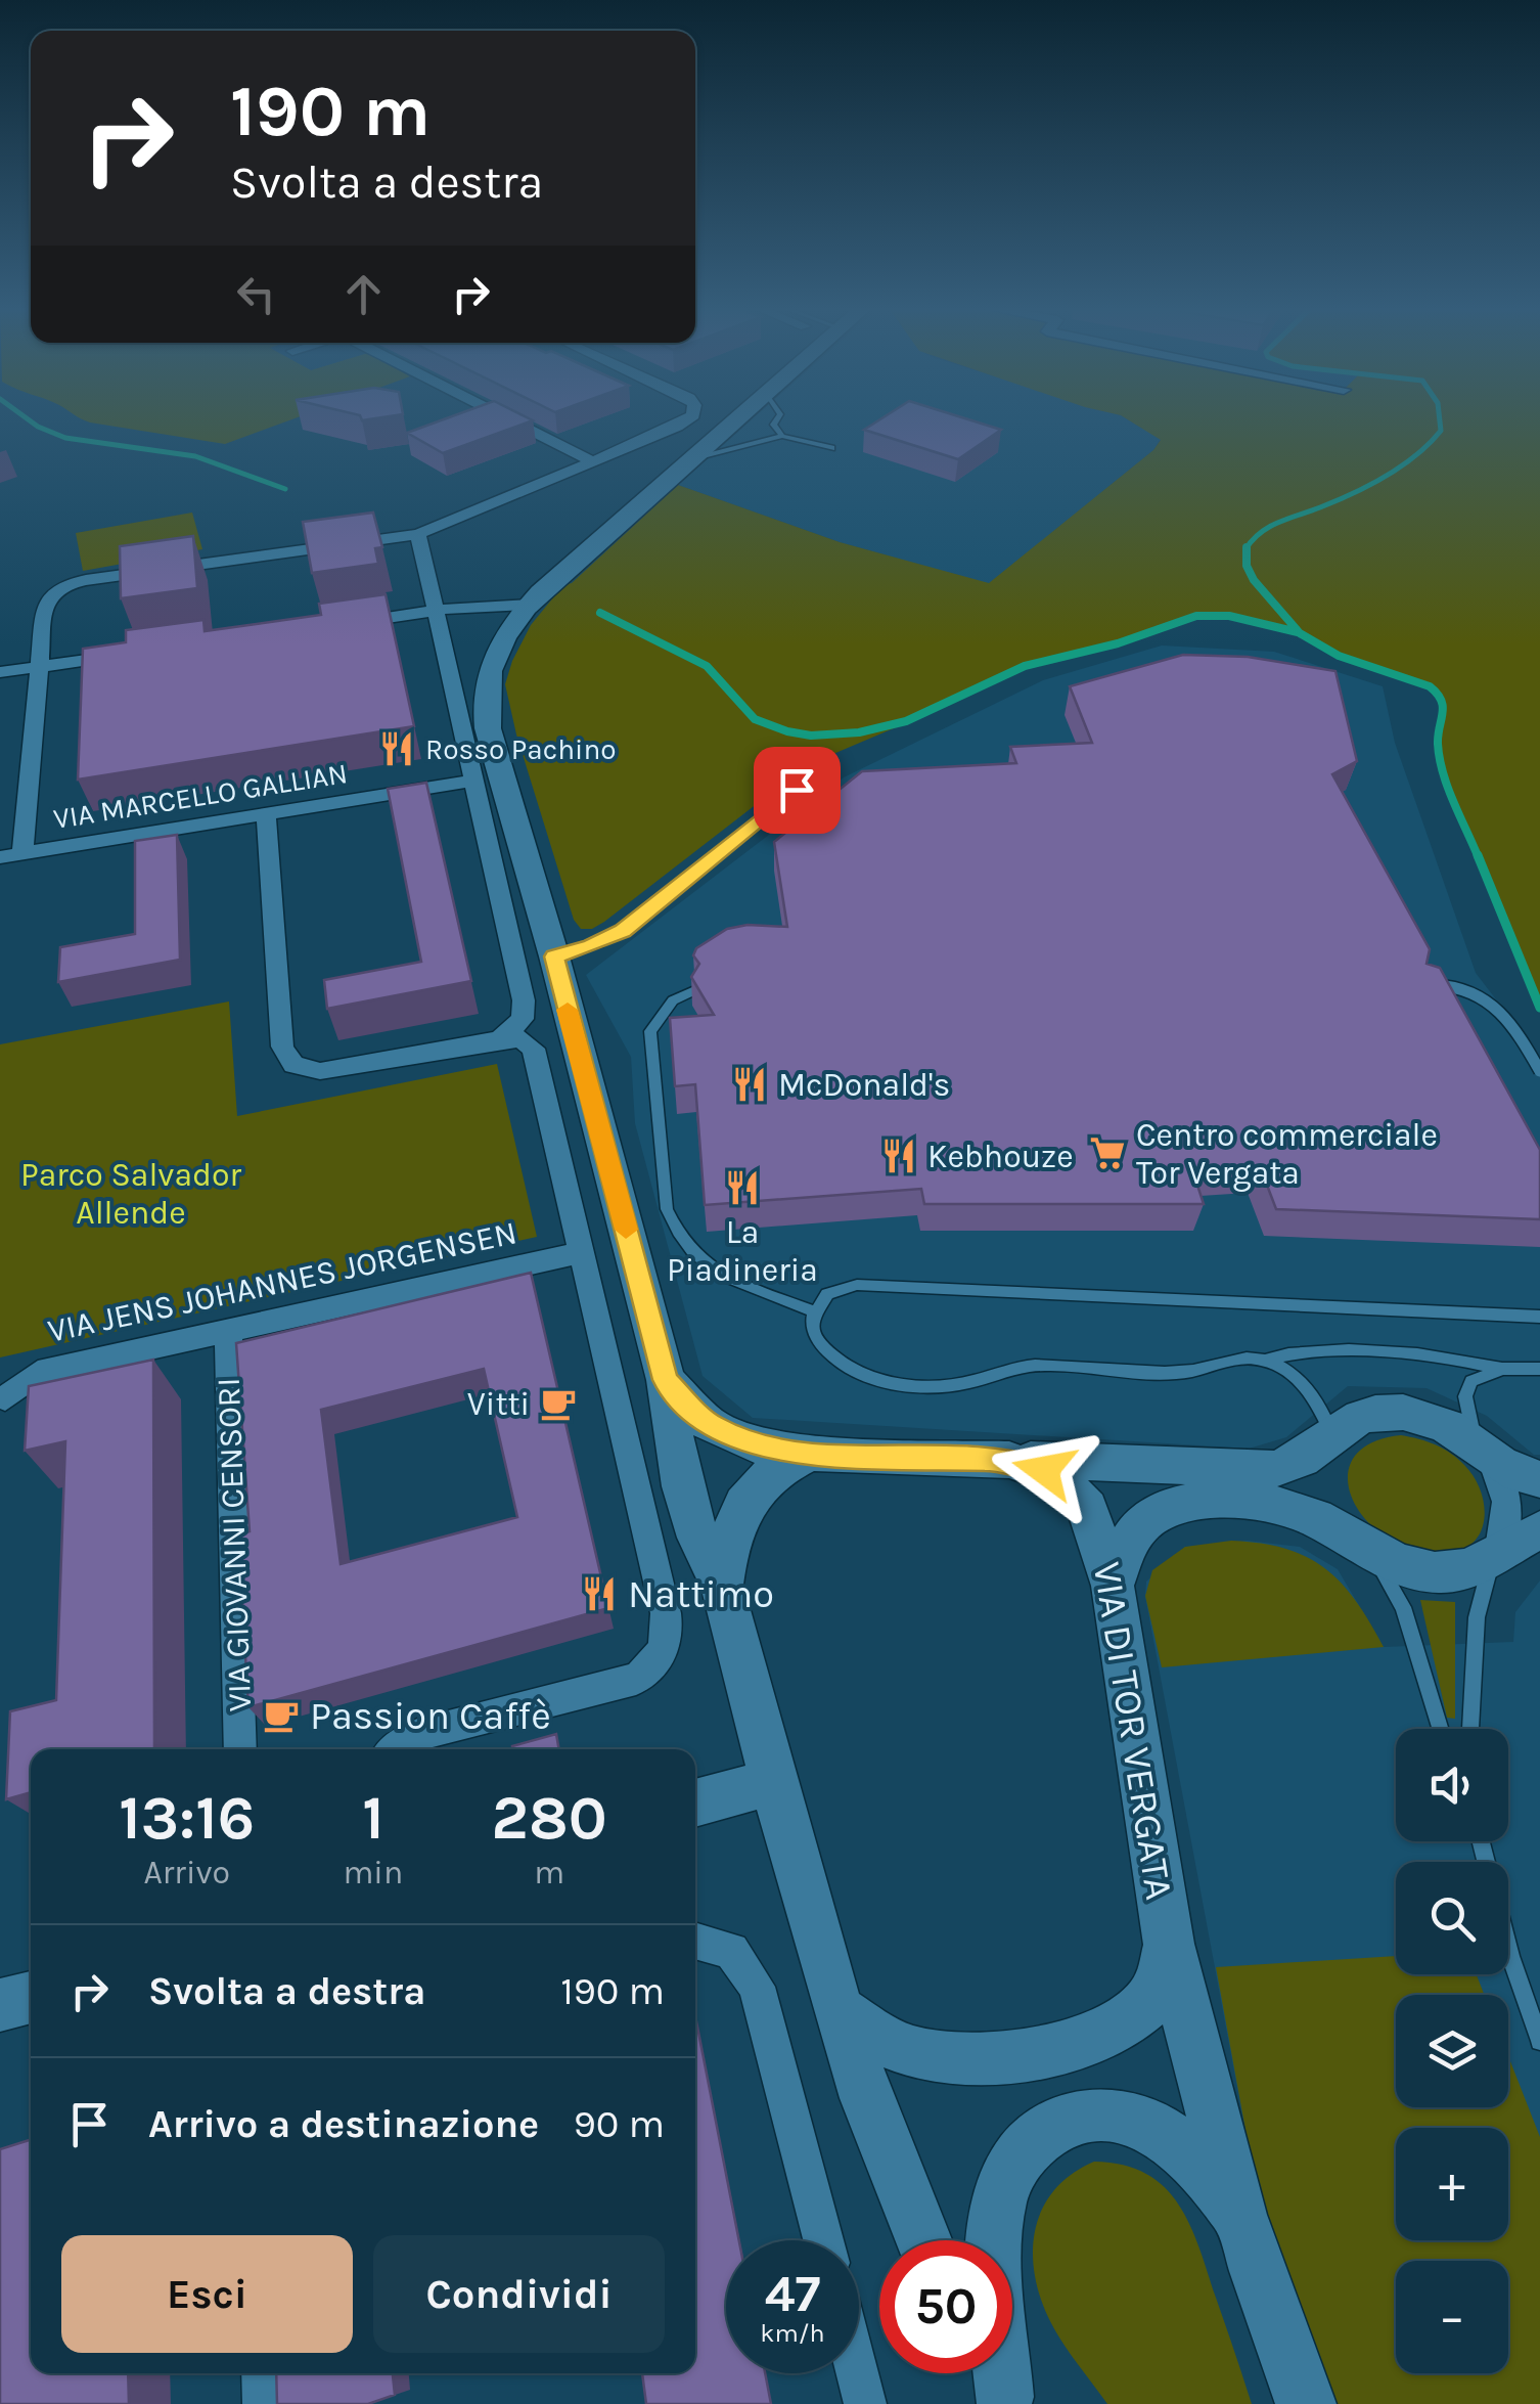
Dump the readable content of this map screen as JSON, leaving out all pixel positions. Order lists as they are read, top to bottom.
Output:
{
  "streets": {
    "main road": ["VIA DI TOR VERGATA"],
    "street": ["VIA MARCELLO GALLIAN", "VIA JENS JOHANNES JORGENSEN", "VIA GIOVANNI CENSORI"]
  },
  "crossings": [
    ["VIA JENS JOHANNES JORGENSEN", "VIA GIOVANNI CENSORI"]
  ],
  "parks": ["Parco Salvador Allende"],
  "places": {
    "restaurant": [
      "Rosso Pachino",
      "McDonald's",
      "Kebhouze",
      "La Piadineria",
      "Nattimo"
    ],
    "supermarket": ["Centro commerciale Tor Vergata"],
    "cafe": ["Vitti", "Passion Caffè"]
  },
  "page": {
    "turn": ["190 m", "Svolta a destra"],
    "map_buttons": ["+", "−"],
    "eta": [
      "13:16",
      "Arrivo",
      "1",
      "min",
      "280",
      "m"
    ],
    "list": [
      {
        "name": "Svolta a destra",
        "value": "190 m"
      },
      {
        "name": "Arrivo a destinazione",
        "value": "90 m"
      }
    ],
    "buttons": ["Esci", "Condividi"],
    "speed": "47 km/h",
    "limit": "50"
  }
}
